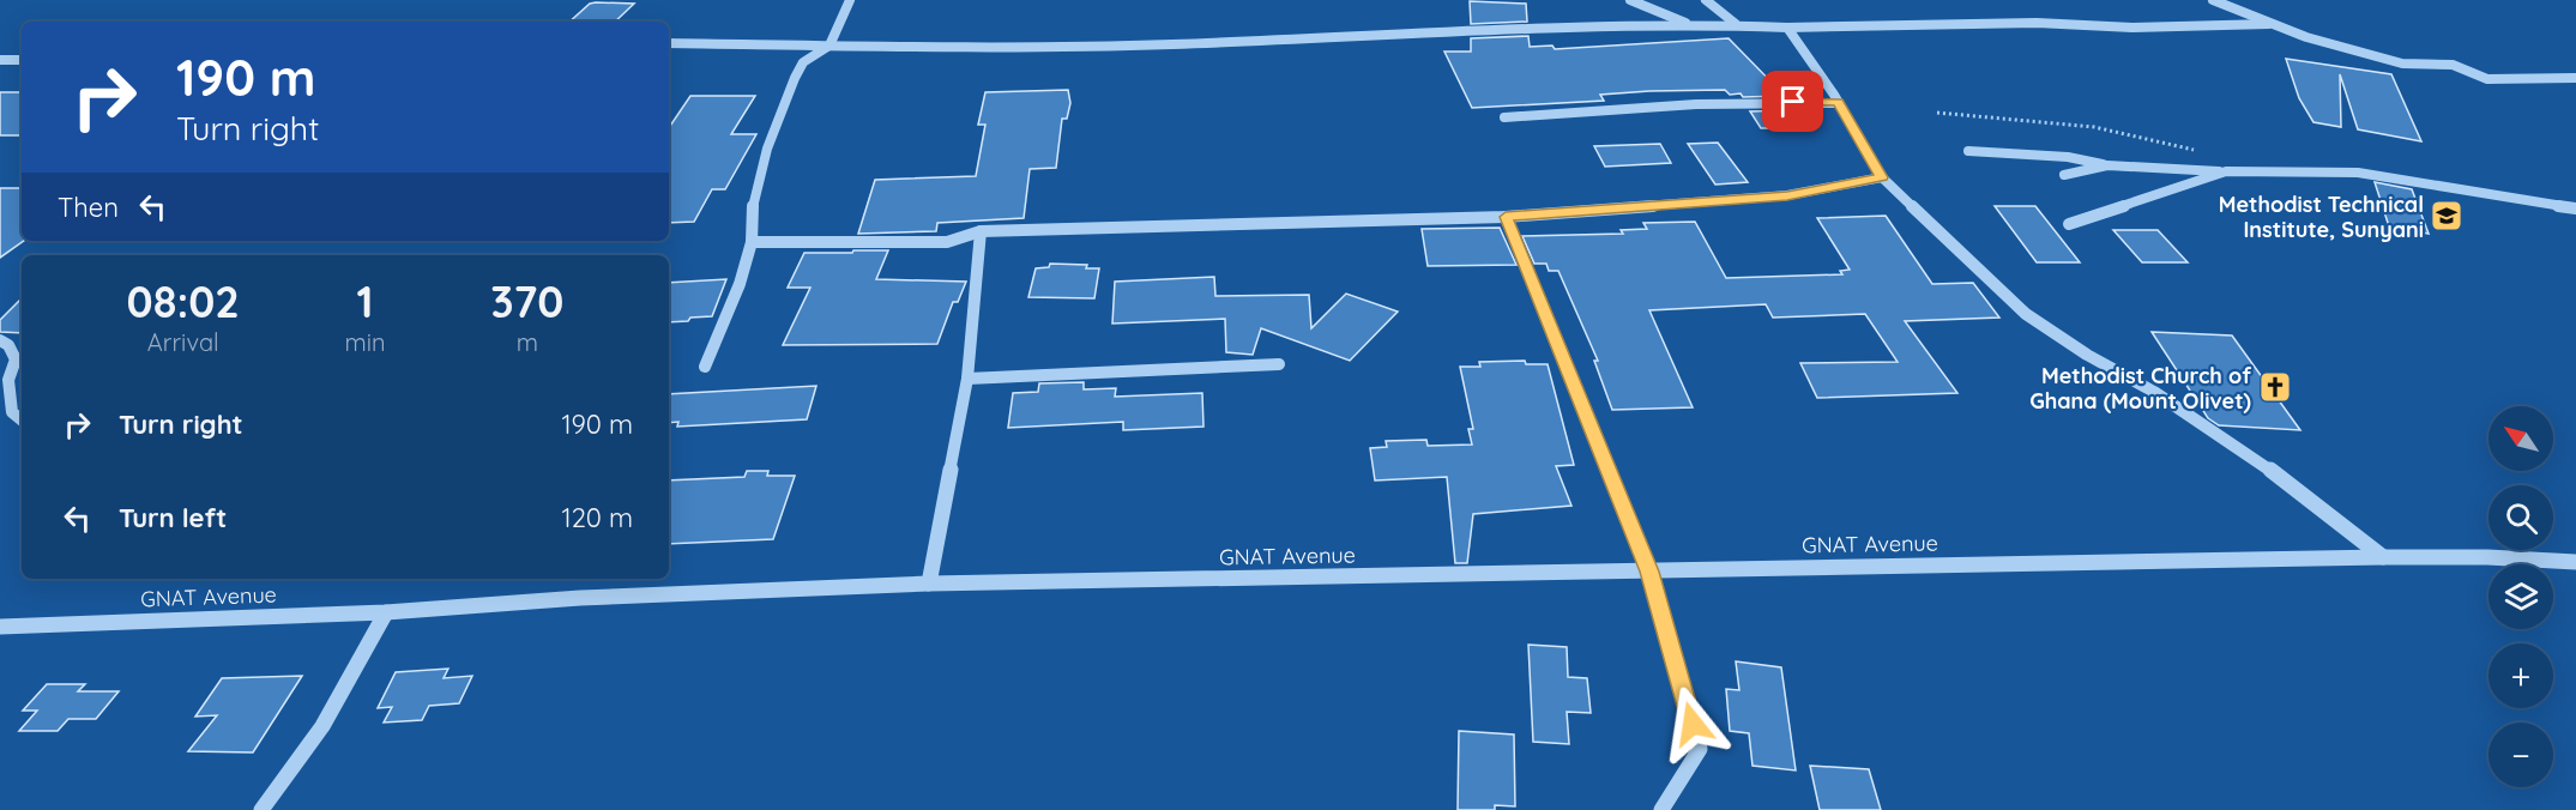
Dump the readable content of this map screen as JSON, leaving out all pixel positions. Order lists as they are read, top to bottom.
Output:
{
  "streets": {
    "street": ["GNAT Avenue"]
  },
  "places": {
    "school or university": ["Methodist Technical Institute, Sunyani"],
    "church": ["Methodist Church of Ghana (Mount Olivet)"]
  },
  "north": "top left",
  "page": {
    "turn": ["190 m", "Turn right"],
    "then": "Then",
    "eta": [
      "08:02",
      "Arrival",
      "1",
      "min",
      "370",
      "m"
    ],
    "list": [
      {
        "name": "Turn right",
        "value": "190 m"
      },
      {
        "name": "Turn left",
        "value": "120 m"
      }
    ],
    "map_buttons": ["+", "−"]
  }
}
